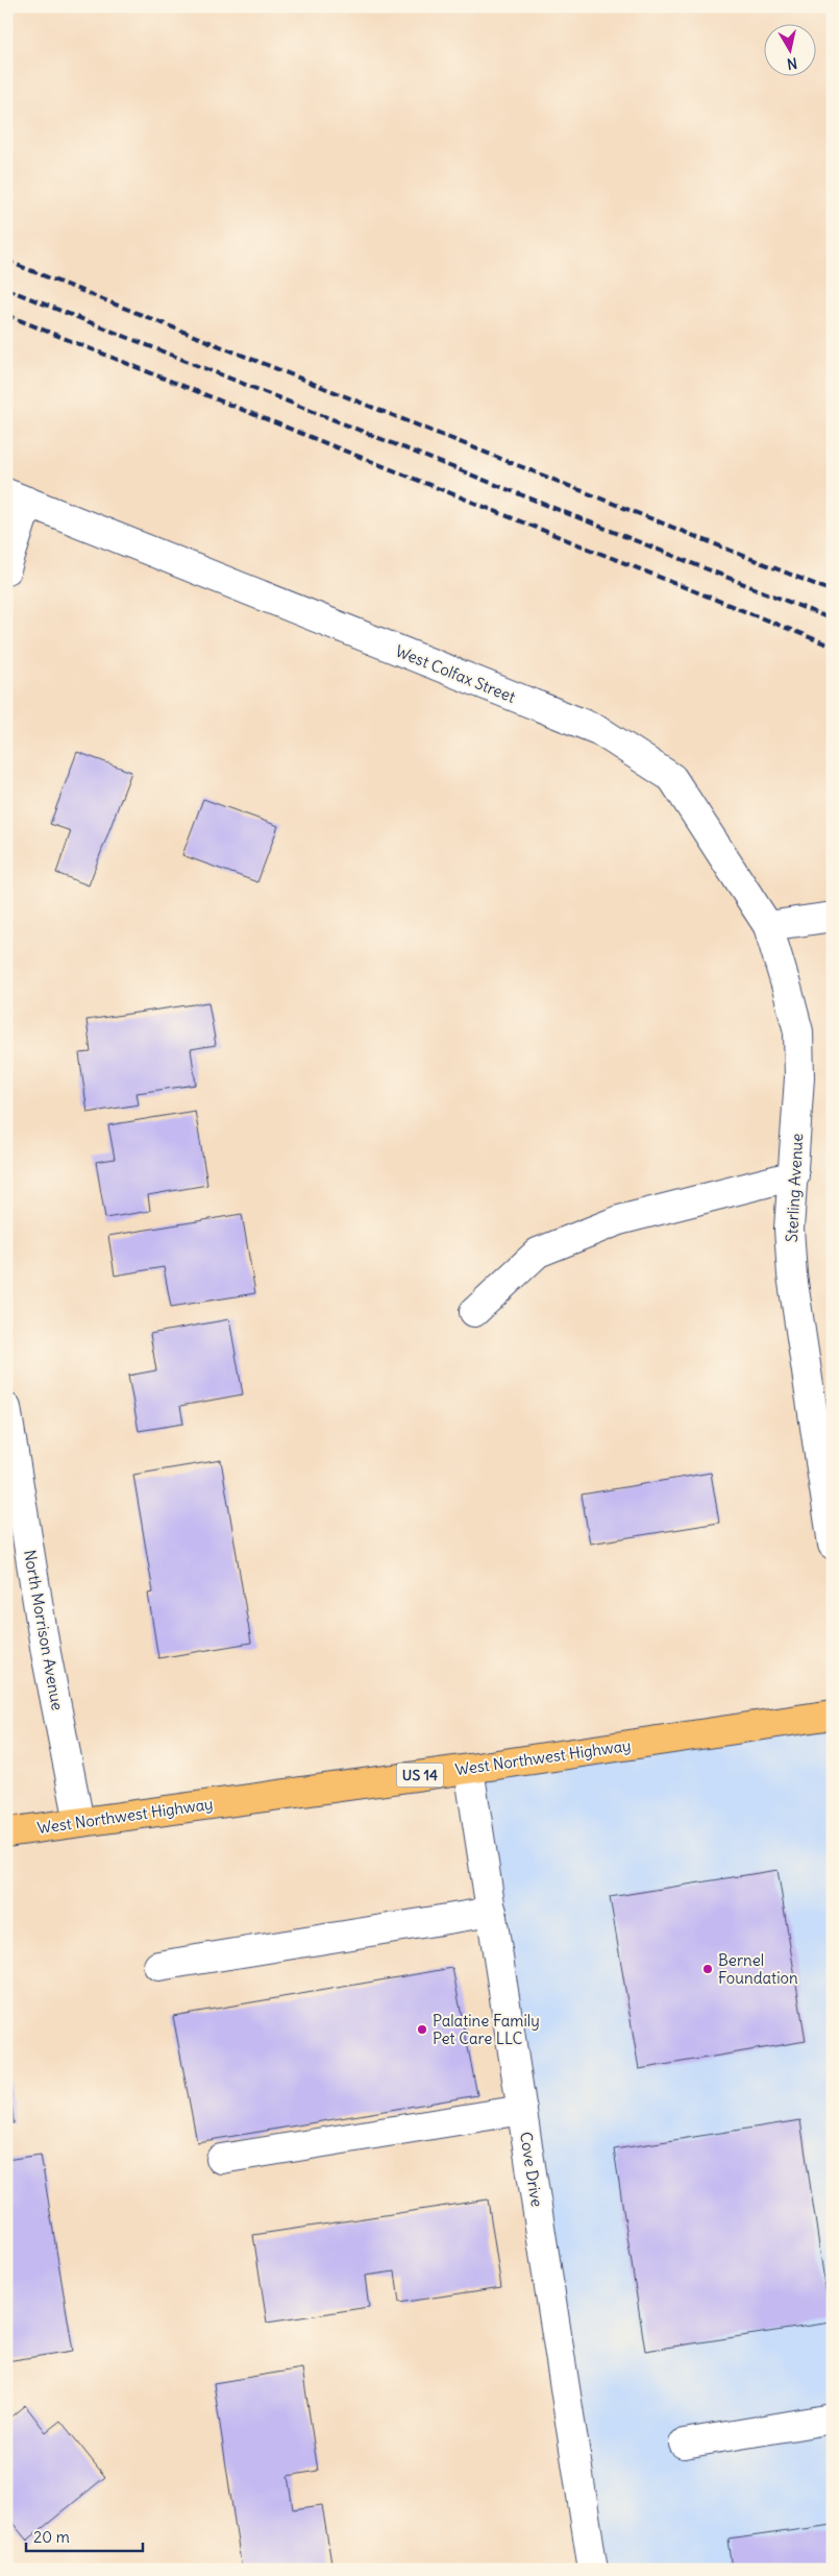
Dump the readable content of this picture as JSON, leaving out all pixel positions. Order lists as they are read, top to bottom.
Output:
{
  "streets": {
    "main road": ["West Northwest Highway", "US 14"],
    "street": [
      "West Colfax Street",
      "Sterling Avenue",
      "North Morrison Avenue",
      "Cove Drive"
    ]
  },
  "crossings": [
    ["West Colfax Street", "Sterling Avenue"],
    ["North Morrison Avenue", "West Northwest Highway"],
    ["West Northwest Highway", "Cove Drive"]
  ],
  "places": ["Bernel Foundation", "Palatine Family Pet Care LLC"],
  "scale_bar": "20 m",
  "north": "bottom"
}
